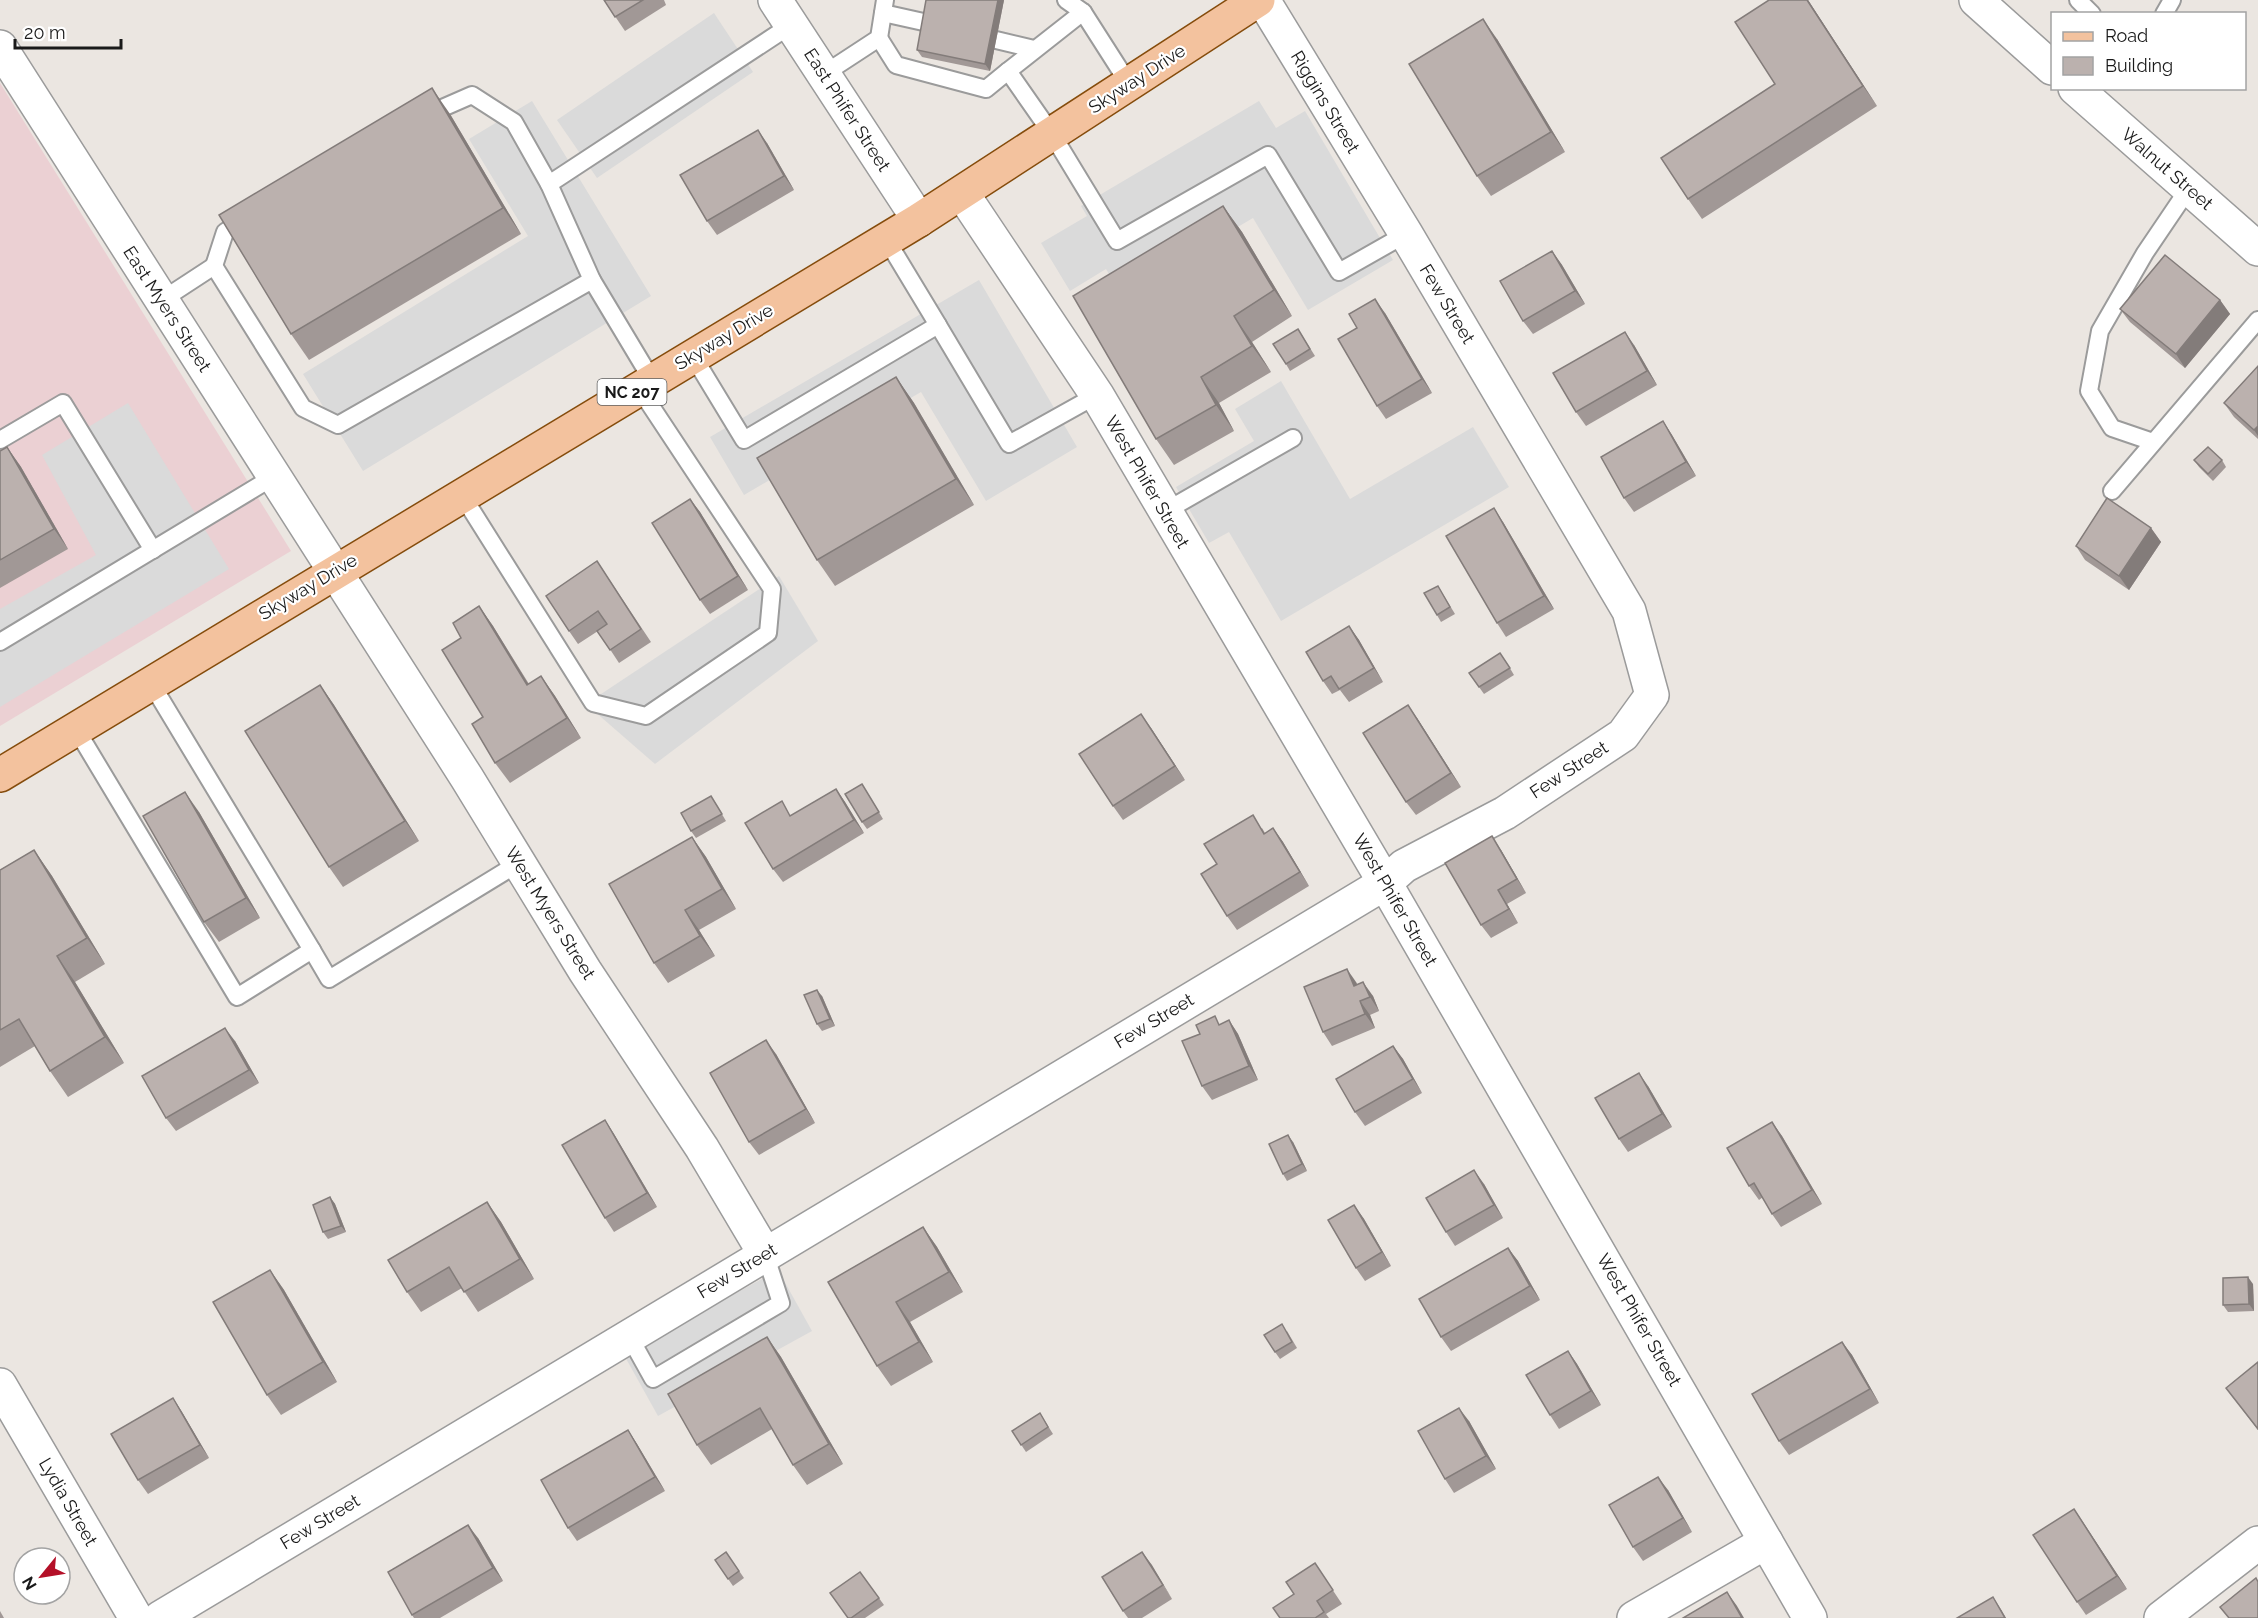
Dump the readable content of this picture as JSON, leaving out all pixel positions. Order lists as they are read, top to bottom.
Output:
{
  "streets": {
    "main road": ["Skyway Drive", "NC 207"],
    "street": [
      "Riggins Street",
      "East Phifer Street",
      "Walnut Street",
      "Few Street",
      "East Myers Street",
      "West Phifer Street",
      "West Myers Street",
      "Lydia Street"
    ]
  },
  "crossings": [
    ["Skyway Drive", "East Phifer Street"],
    ["Skyway Drive", "East Myers Street"],
    ["Skyway Drive", "West Phifer Street"],
    ["Skyway Drive", "West Myers Street"],
    ["Riggins Street", "Few Street"],
    ["Few Street", "West Phifer Street"],
    ["Few Street", "West Myers Street"],
    ["East Myers Street", "West Myers Street"]
  ],
  "legend": ["Road", "Building"],
  "scale_bar": "20 m",
  "north": "bottom left"
}
